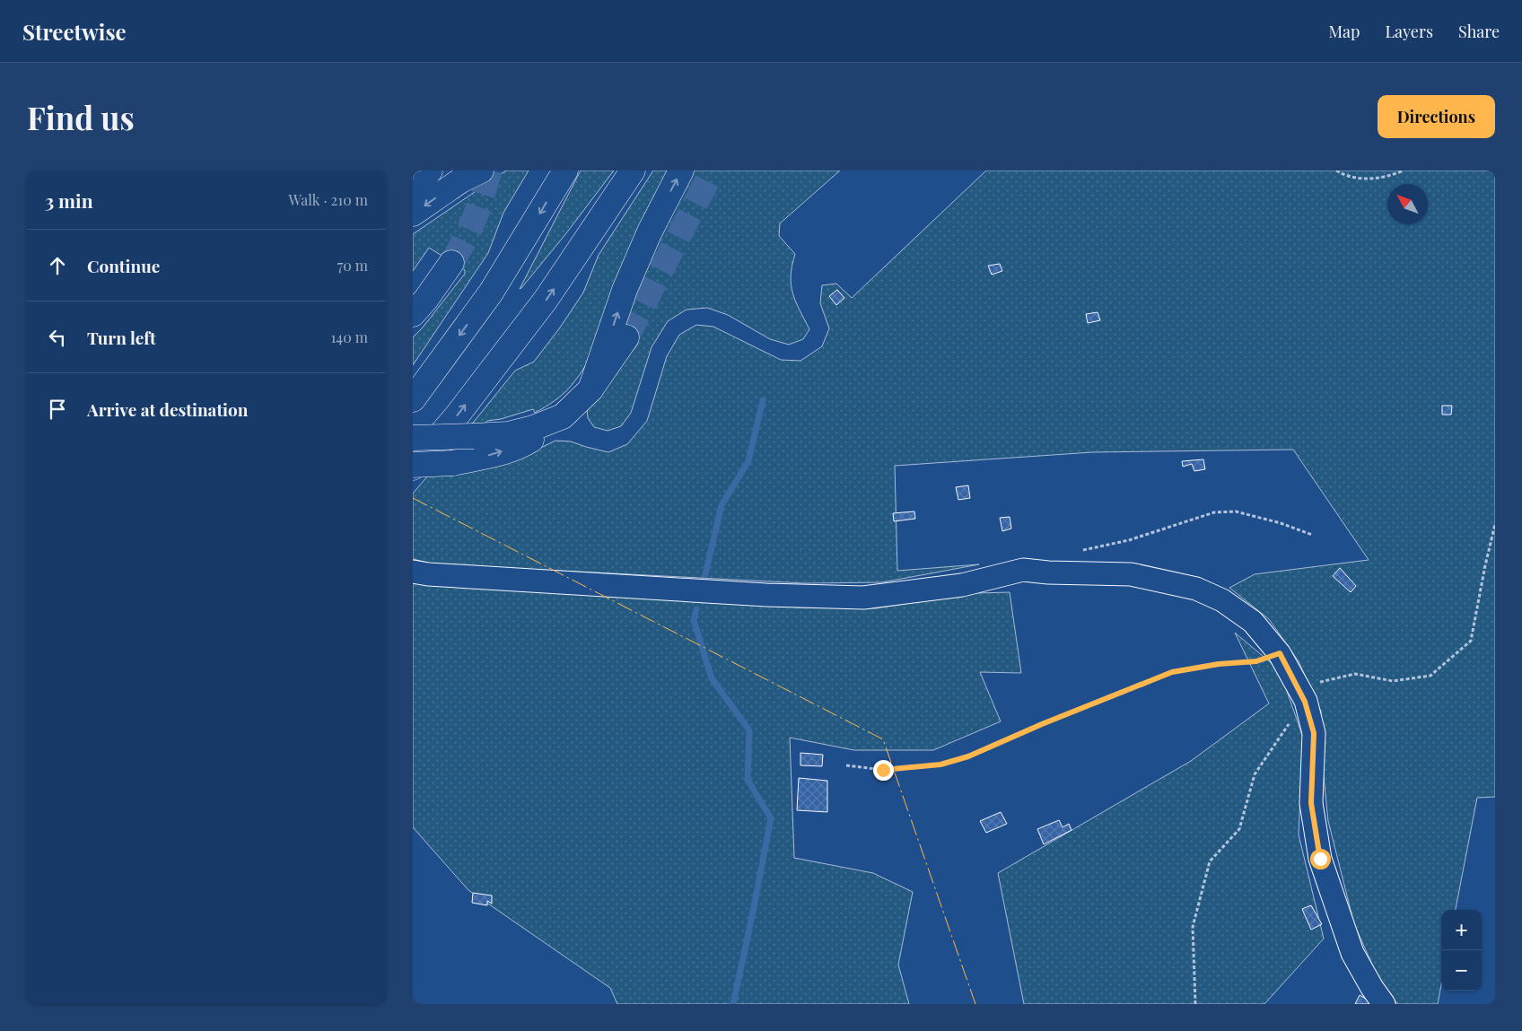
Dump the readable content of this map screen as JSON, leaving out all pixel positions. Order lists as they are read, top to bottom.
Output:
{
  "north": "top left",
  "page": {
    "header": "Streetwise",
    "nav": ["Map", "Layers", "Share"],
    "buttons": "Directions",
    "title": "Find us",
    "heading": ["3 min", "Walk · 210 m"],
    "list": [
      ["Continue", "70 m"],
      ["Turn left", "140 m"],
      "Arrive at destination"
    ],
    "map_buttons": ["+", "−"]
  }
}
